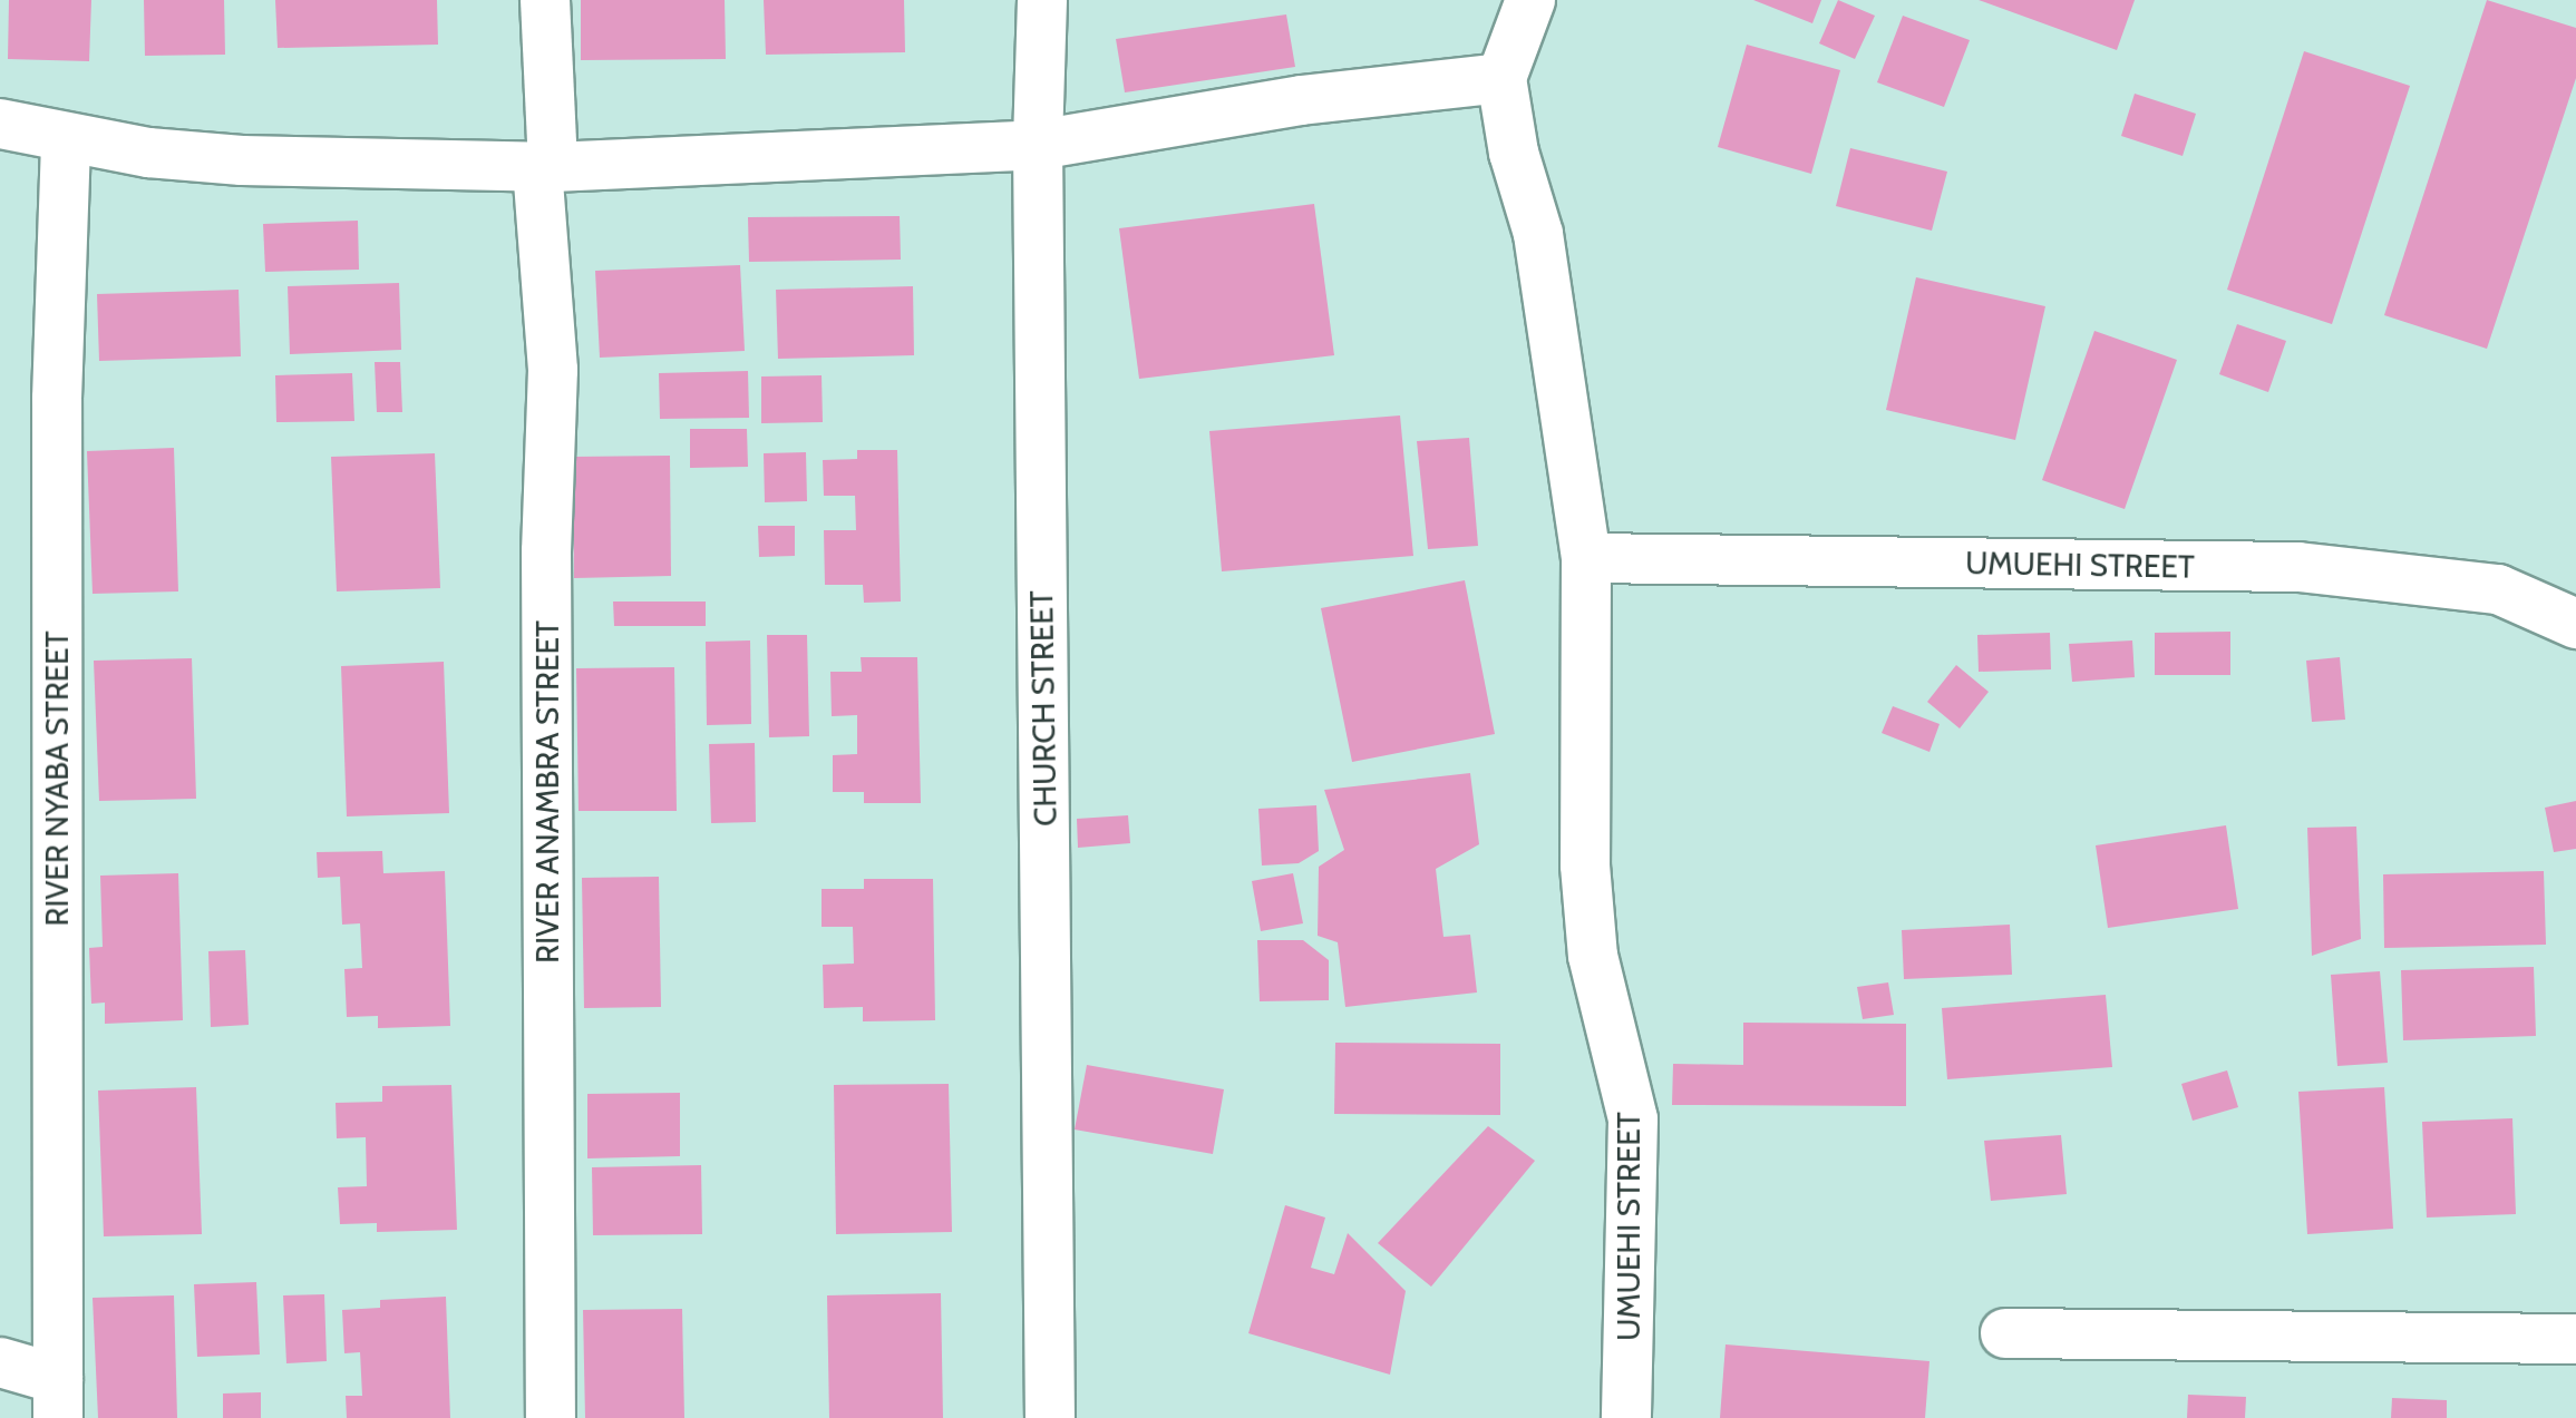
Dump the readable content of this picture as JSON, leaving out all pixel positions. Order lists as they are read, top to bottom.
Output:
{
  "streets": {
    "street": [
      "UMUEHI STREET",
      "CHURCH STREET",
      "RIVER NYABA STREET",
      "RIVER ANAMBRA STREET"
    ]
  }
}
